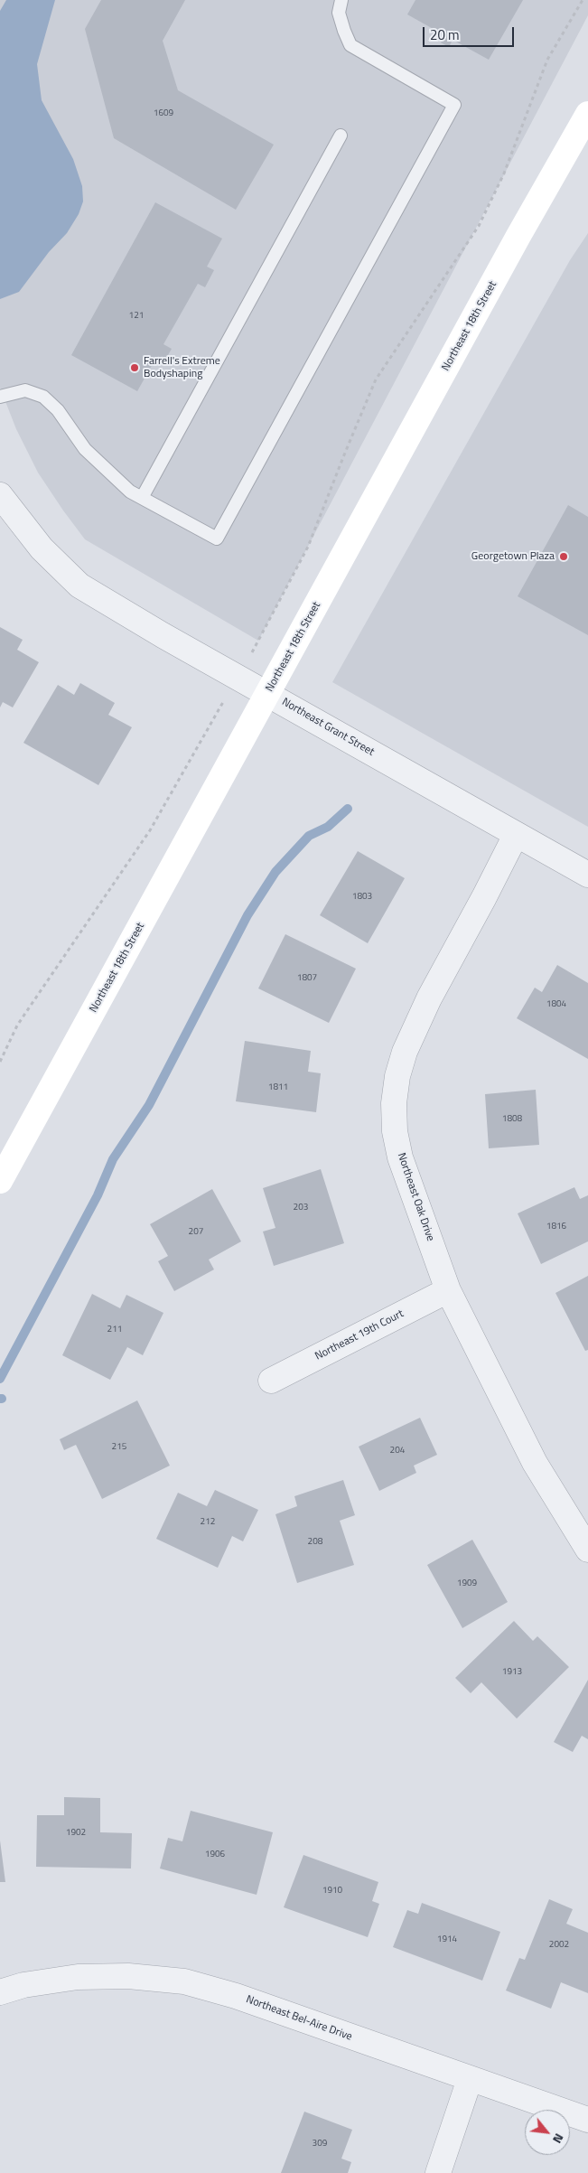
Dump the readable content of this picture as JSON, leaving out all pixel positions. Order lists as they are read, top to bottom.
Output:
{
  "streets": {
    "main road": ["Northeast 18th Street"],
    "street": [
      "Northeast Grant Street",
      "Northeast Oak Drive",
      "Northeast 19th Court",
      "Northeast Bel-Aire Drive"
    ]
  },
  "crossings": [
    ["Northeast 18th Street", "Northeast Grant Street"],
    ["Northeast Grant Street", "Northeast Oak Drive"],
    ["Northeast Oak Drive", "Northeast 19th Court"]
  ],
  "places": ["Farrell's Extreme Bodyshaping", "Georgetown Plaza"],
  "house_numbers": [
    "1609",
    "121",
    "1803",
    "1807",
    "1804",
    "1811",
    "1808",
    "203",
    "1816",
    "207",
    "211",
    "215",
    "204",
    "212",
    "208",
    "1909",
    "1913",
    "1902",
    "1906",
    "1910",
    "1914",
    "2002",
    "309"
  ],
  "scale_bar": "20 m",
  "north": "bottom right"
}
